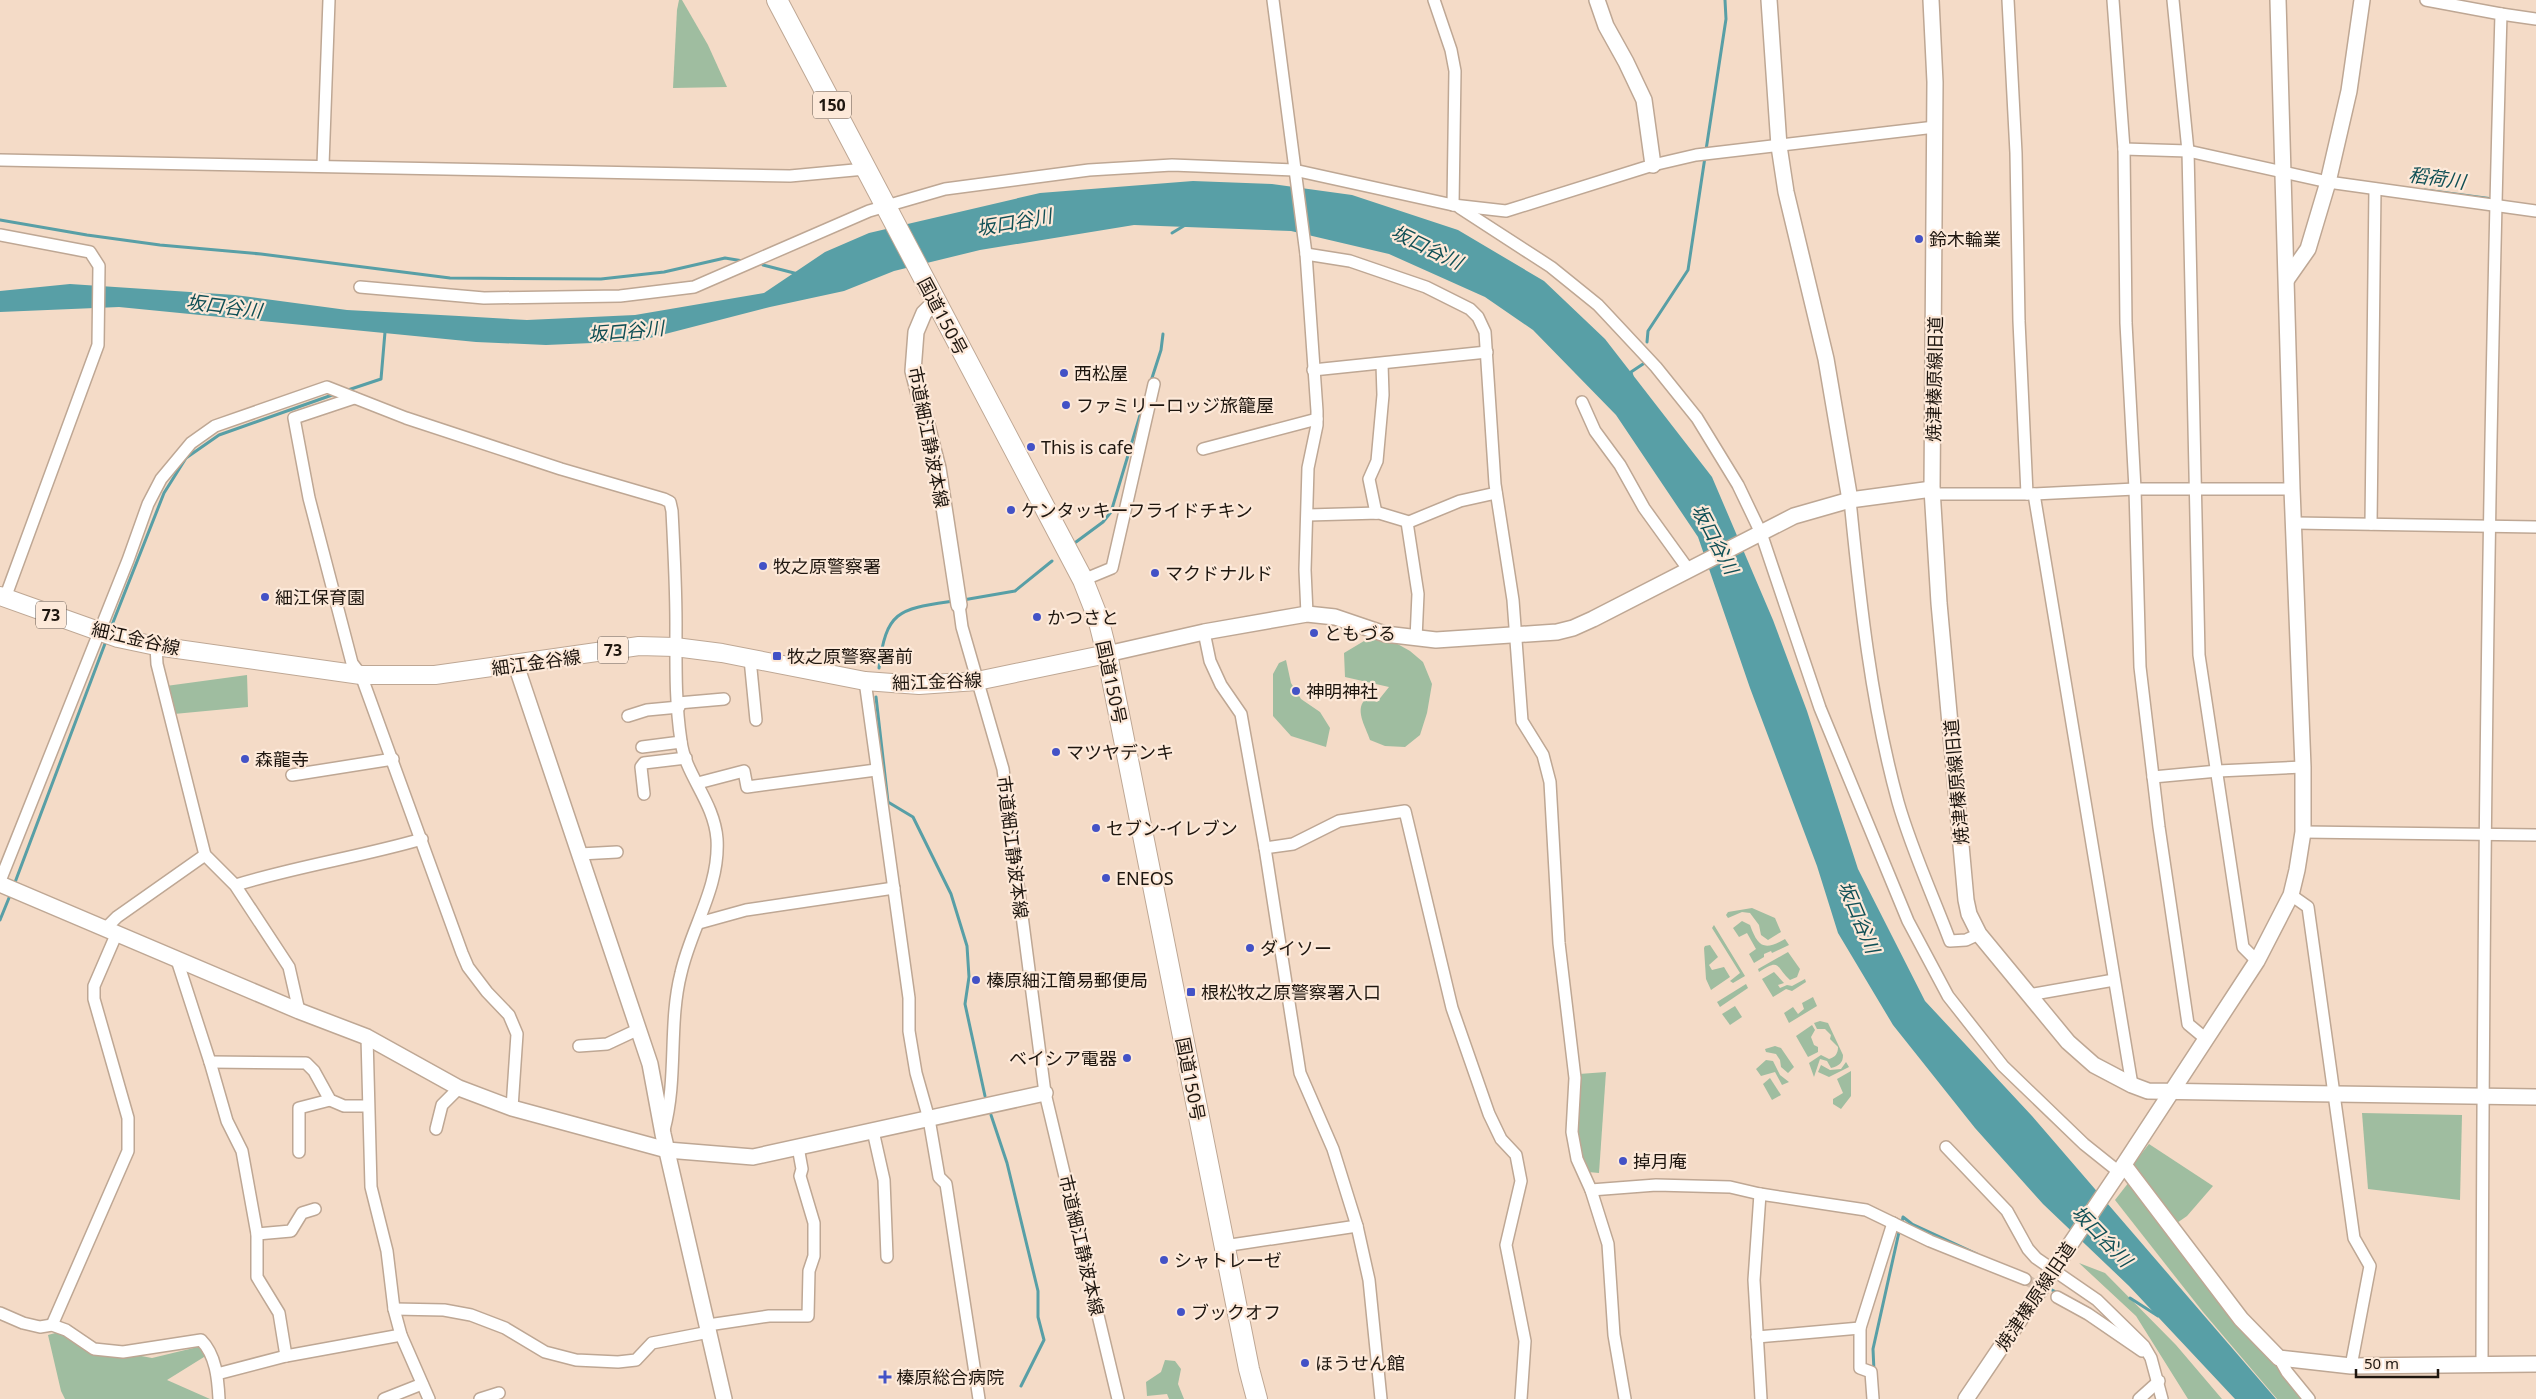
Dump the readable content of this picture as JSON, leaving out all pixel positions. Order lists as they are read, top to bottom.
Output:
{
  "streets": {
    "highway": ["150", "国道150号"],
    "main road": ["73", "細江金谷線"],
    "street": ["焼津榛原線旧道", "市道細江静波本線"]
  },
  "crossings": [
    ["国道150号", "市道細江静波本線"],
    ["国道150号", "細江金谷線"],
    ["市道細江静波本線", "細江金谷線"]
  ],
  "water": ["稻荷川", "坂口谷川"],
  "places": {
    "other": [
      "鈴木輪業",
      "西松屋",
      "ファミリーロッジ旅籠屋",
      "This is cafe",
      "ケンタッキーフライドチキン",
      "牧之原警察署",
      "マクドナルド",
      "細江保育園",
      "かつさと",
      "ともづる",
      "神明神社",
      "マツヤデンキ",
      "森龍寺",
      "セブン-イレブン",
      "ENEOS",
      "ダイソー",
      "榛原細江簡易郵便局",
      "ベイシア電器",
      "掉月庵",
      "シャトレーゼ",
      "ブックオフ",
      "ほうせん館"
    ],
    "transit": ["牧之原警察署前", "根松牧之原警察署入口"],
    "health": ["榛原総合病院"]
  },
  "scale_bar": "50 m"
}
